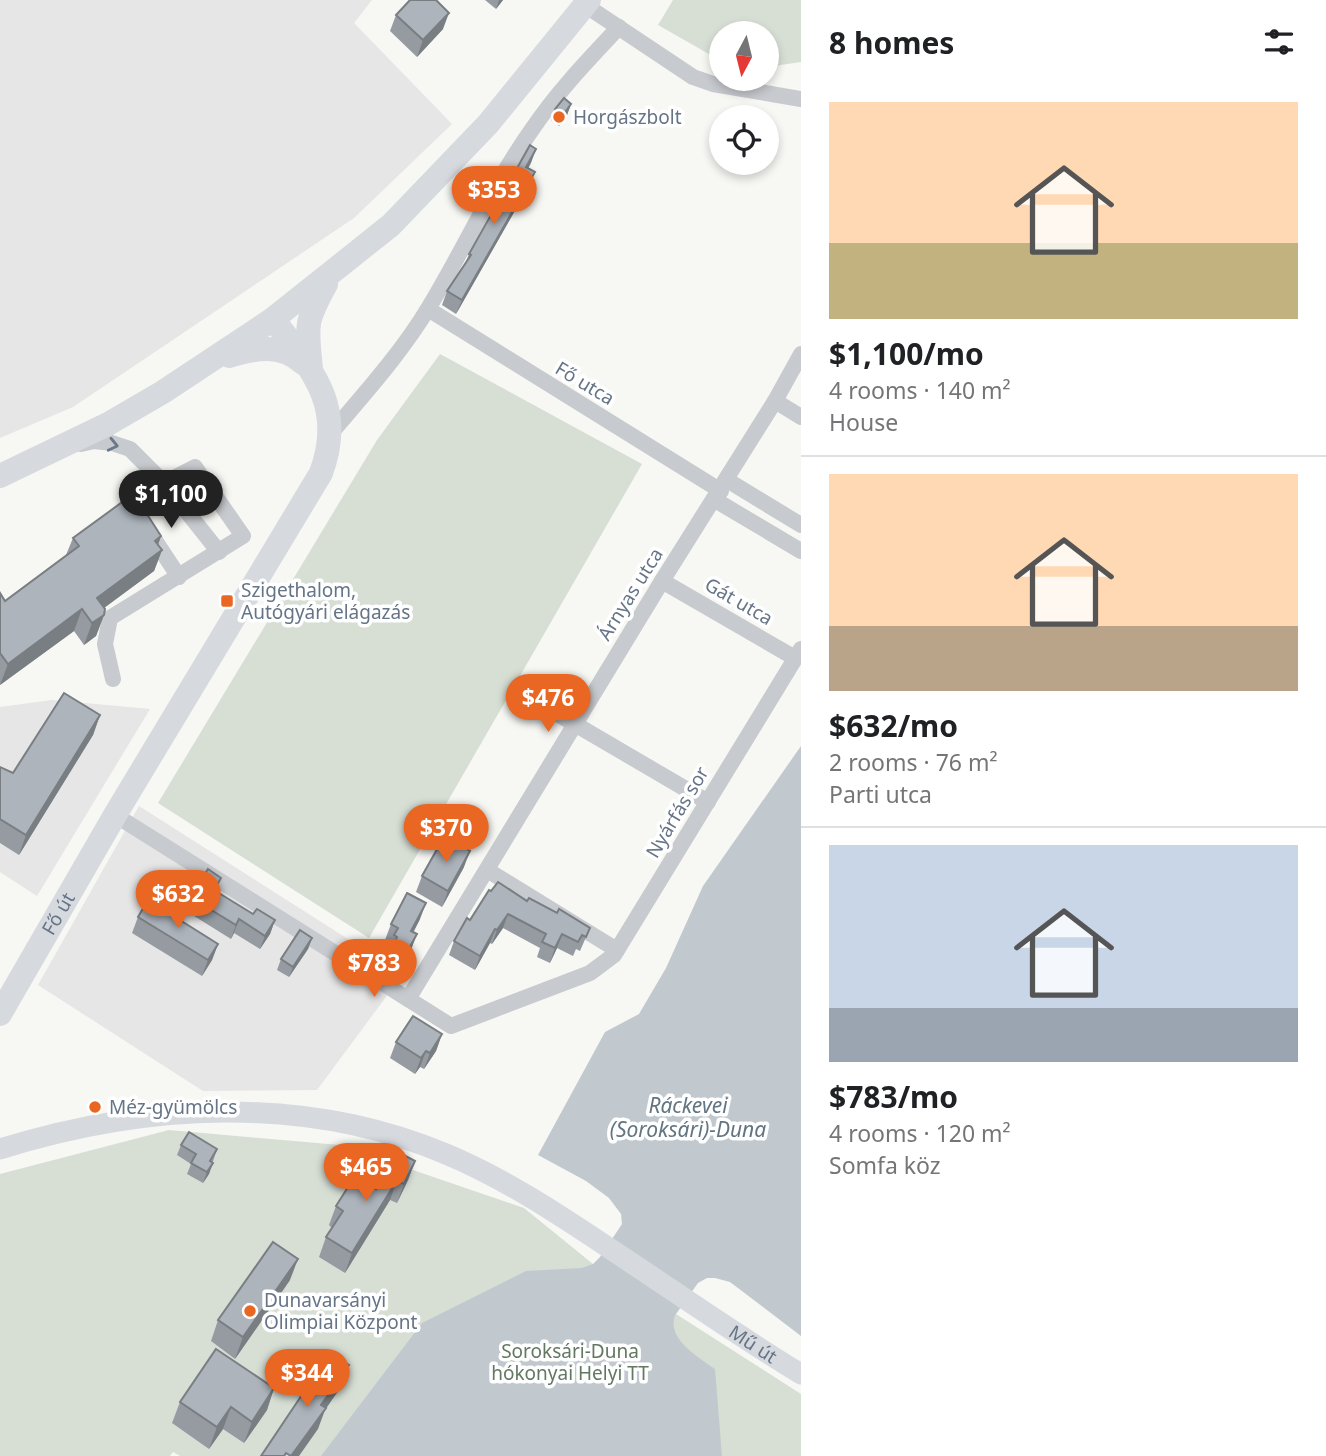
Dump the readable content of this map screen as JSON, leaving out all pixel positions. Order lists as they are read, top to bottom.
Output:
{
  "streets": {
    "main road": ["Fő út"],
    "street": [
      "Fő utca",
      "Árnyas utca",
      "Gát utca",
      "Nyárfás sor",
      "Mű út"
    ]
  },
  "crossings": [
    ["Fő utca", "Árnyas utca"],
    ["Árnyas utca", "Gát utca"],
    ["Árnyas utca", "Nyárfás sor"],
    ["Gát utca", "Nyárfás sor"]
  ],
  "water": ["Ráckevei (Soroksári)-Duna"],
  "parks": ["Soroksári-Duna hókonyai Helyi TT"],
  "places": {
    "other": ["Horgászbolt", "Méz-gyümölcs", "Dunavarsányi Olimpiai Központ"],
    "transit": ["Szigethalom, Autógyári elágazás"]
  },
  "north": "bottom",
  "page": {
    "heading": "8 homes",
    "list": [
      {
        "name": "$1,100/mo",
        "note": "4 rooms · 140 m² · House"
      },
      {
        "name": "$632/mo",
        "note": "2 rooms · 76 m² · Parti utca"
      },
      {
        "name": "$783/mo",
        "note": "4 rooms · 120 m² · Somfa köz"
      }
    ],
    "price": [
      "$353",
      "$1,100",
      "$476",
      "$370",
      "$632",
      "$783",
      "$465",
      "$344"
    ]
  }
}
